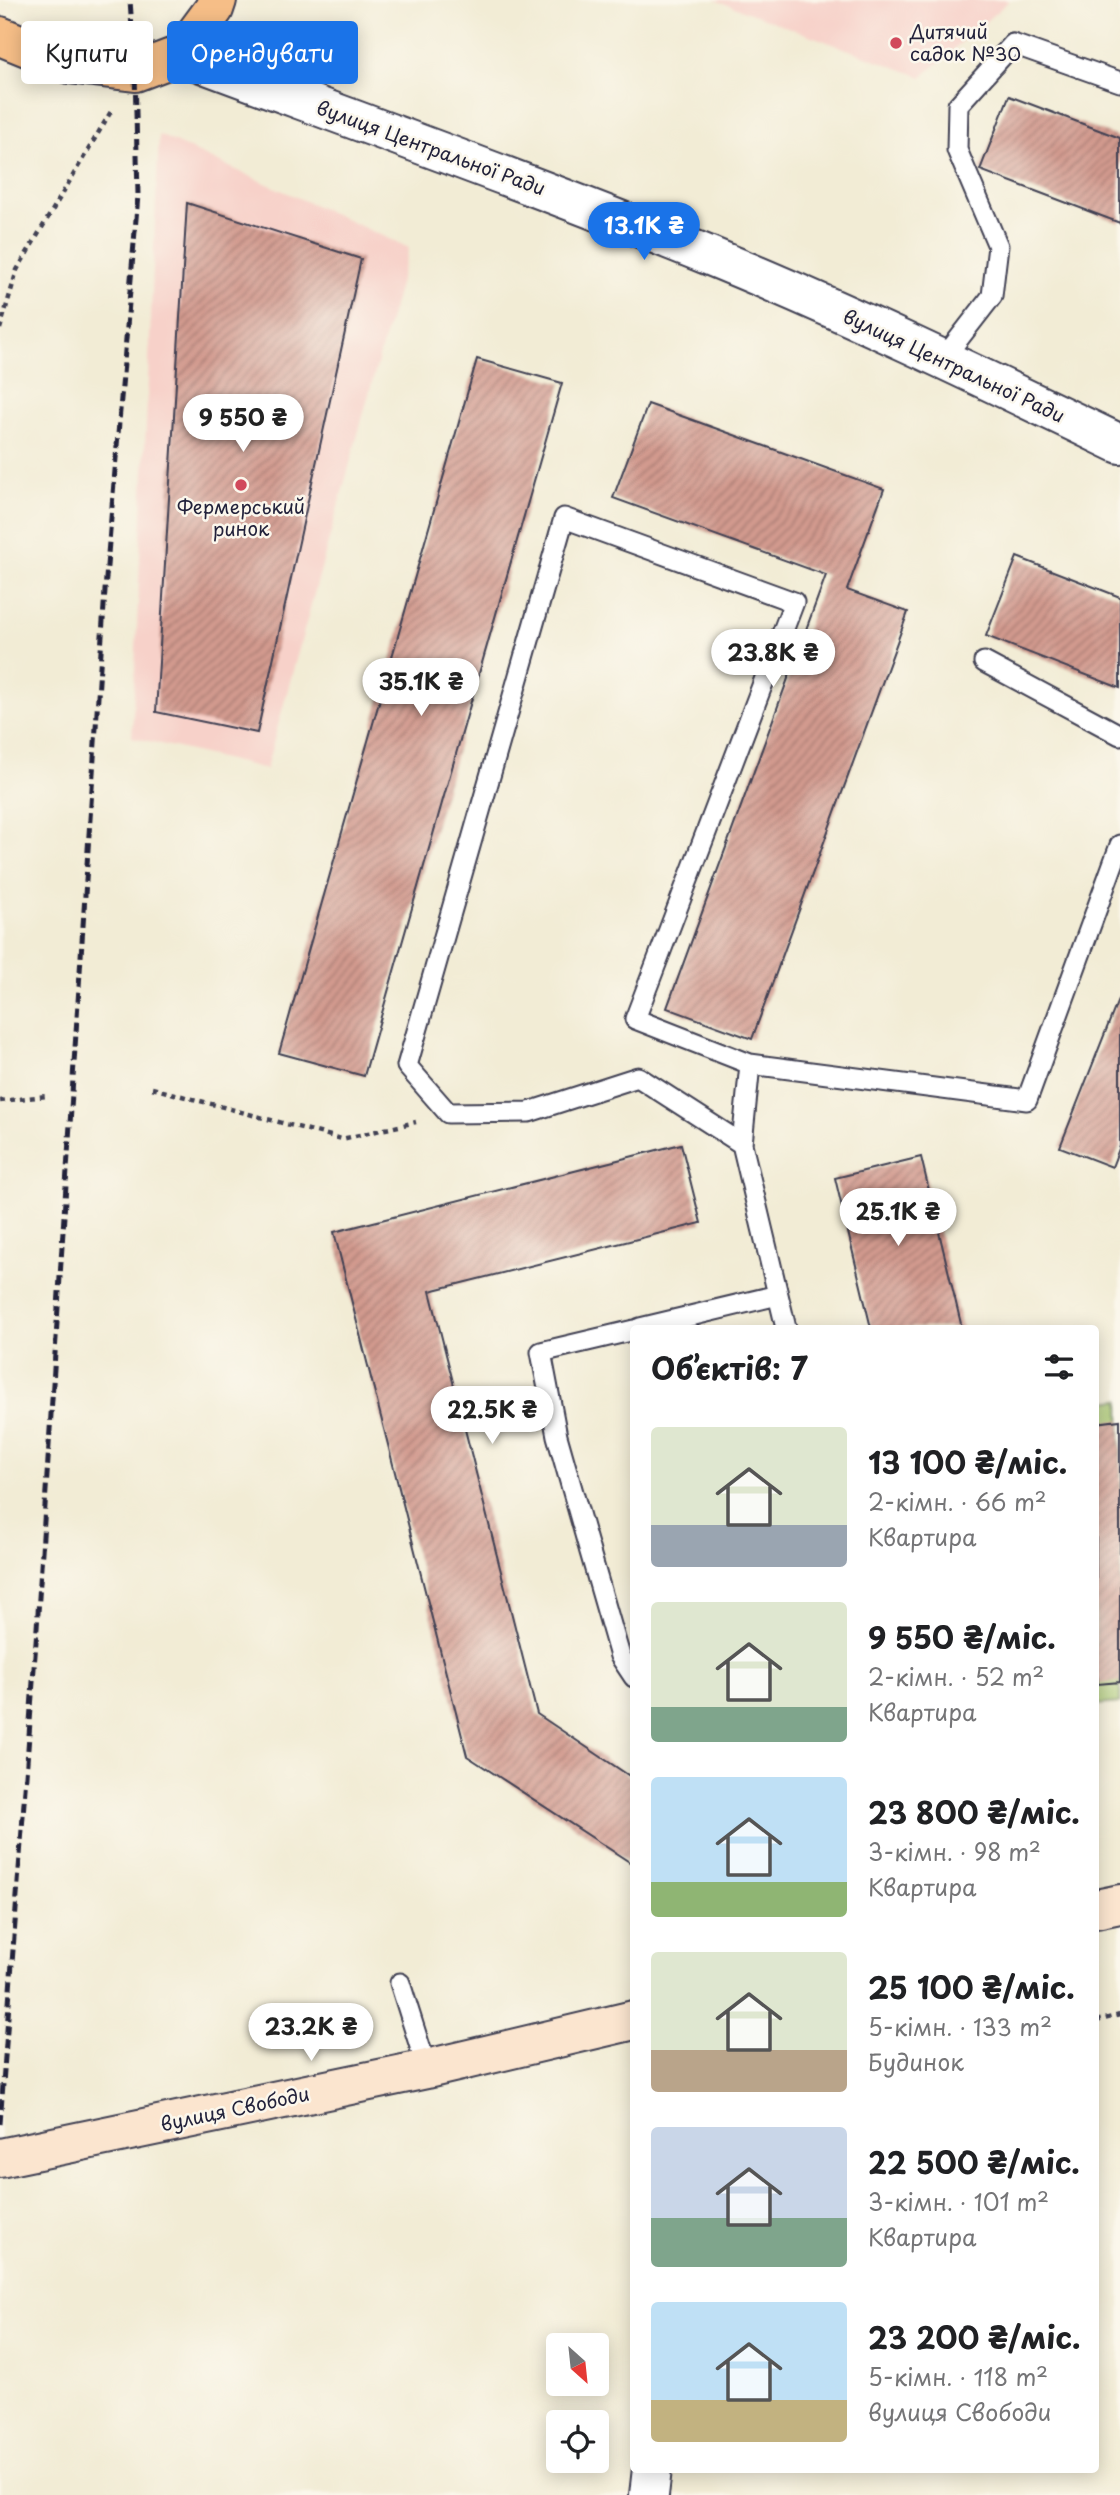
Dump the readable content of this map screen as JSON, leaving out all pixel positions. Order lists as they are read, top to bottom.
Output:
{
  "streets": {
    "main road": ["вулиця Свободи"],
    "street": ["вулиця Центральної Ради"]
  },
  "places": ["Дитячий садок №30", "Фермерський ринок"],
  "north": "bottom right",
  "page": {
    "chip": ["Купити", "Орендувати"],
    "price": [
      "13.1K ₴",
      "9 550 ₴",
      "23.8K ₴",
      "35.1K ₴",
      "25.1K ₴",
      "22.5K ₴",
      "23.2K ₴"
    ],
    "heading": "Об’єктів: 7",
    "list": [
      {
        "name": "13 100 ₴/міс.",
        "note": "2-кімн. · 66 m² · Квартира"
      },
      {
        "name": "9 550 ₴/міс.",
        "note": "2-кімн. · 52 m² · Квартира"
      },
      {
        "name": "23 800 ₴/міс.",
        "note": "3-кімн. · 98 m² · Квартира"
      },
      {
        "name": "25 100 ₴/міс.",
        "note": "5-кімн. · 133 m² · Будинок"
      },
      {
        "name": "22 500 ₴/міс.",
        "note": "3-кімн. · 101 m² · Квартира"
      },
      {
        "name": "23 200 ₴/міс.",
        "note": "5-кімн. · 118 m² · вулиця Свободи"
      }
    ]
  }
}
